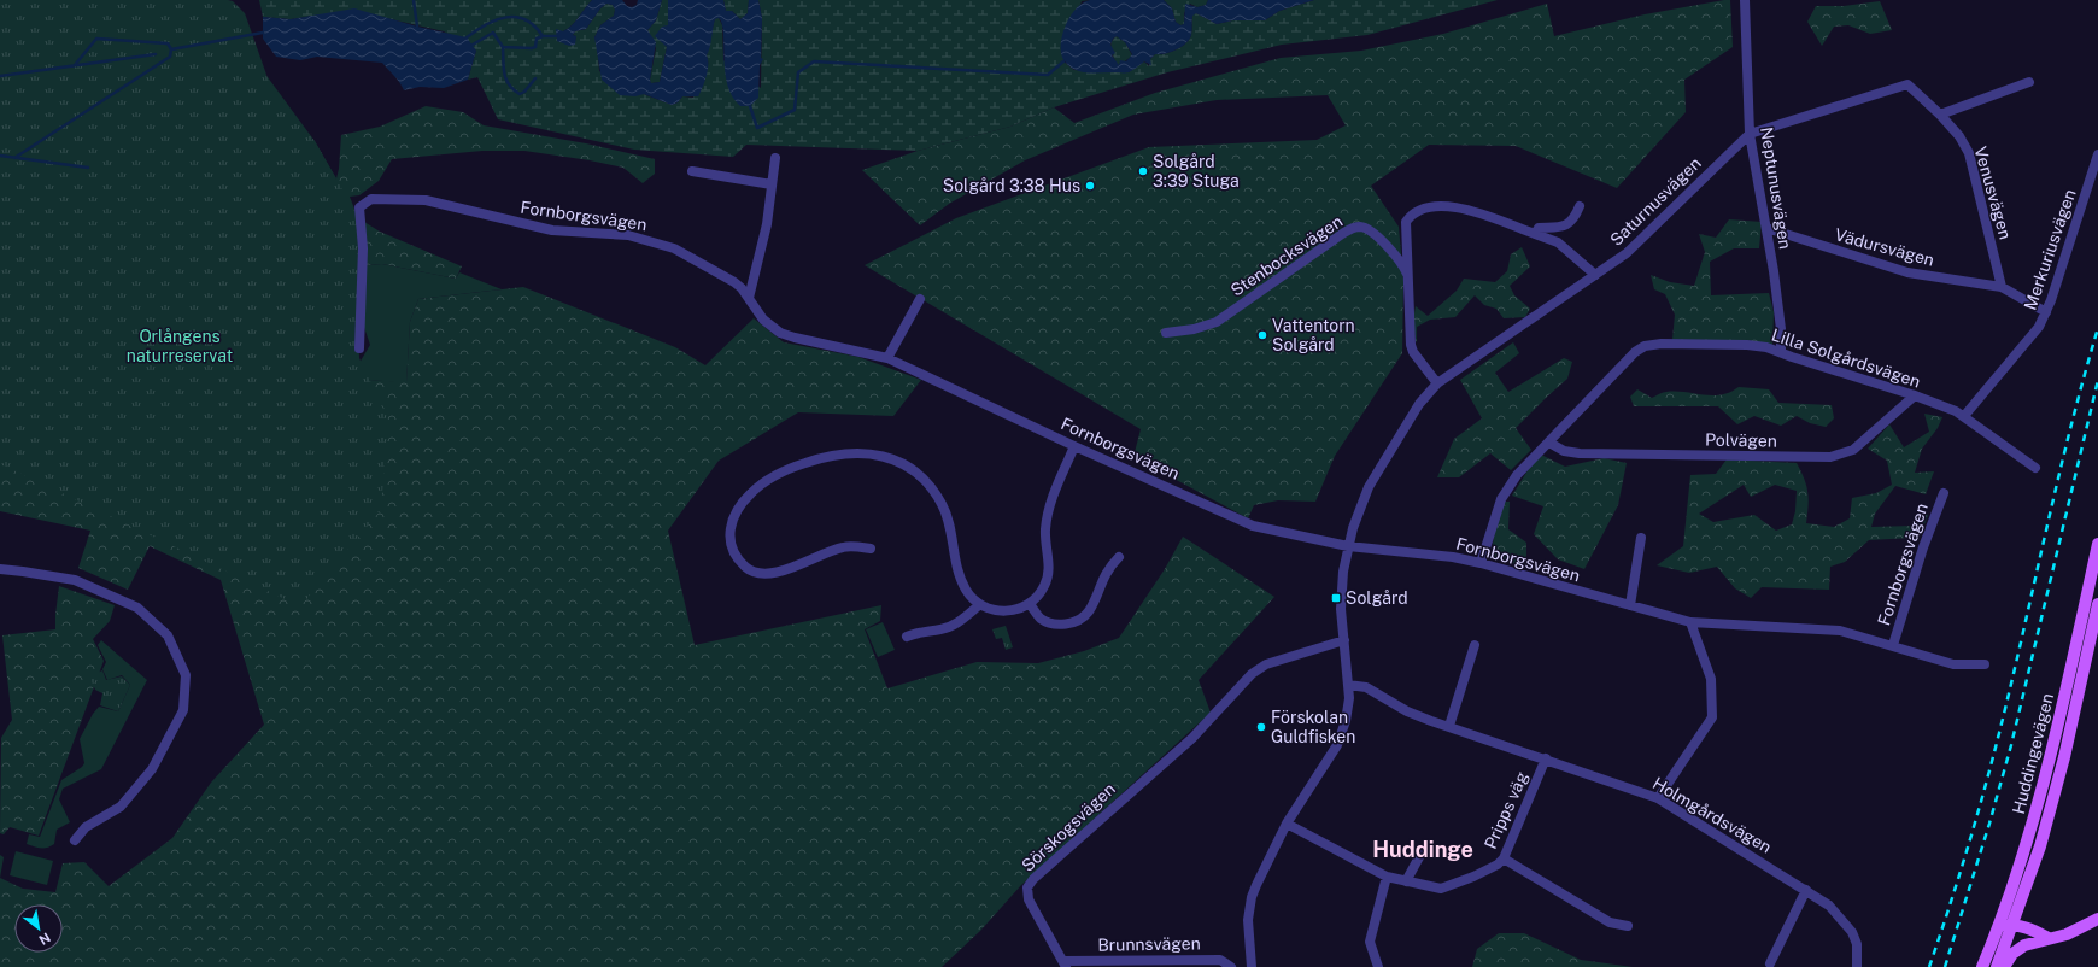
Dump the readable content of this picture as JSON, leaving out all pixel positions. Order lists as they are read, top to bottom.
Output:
{
  "streets": {
    "main road": ["Huddingevägen"],
    "street": [
      "Neptunusvägen",
      "Venusvägen",
      "Saturnusvägen",
      "Fornborgsvägen",
      "Vädursvägen",
      "Merkuriusvägen",
      "Stenbocksvägen",
      "Lilla Solgårdsvägen",
      "Polvägen",
      "Pripps väg",
      "Holmgårdsvägen",
      "Sörskogsvägen",
      "Brunnsvägen"
    ]
  },
  "crossings": [
    ["Neptunusvägen", "Saturnusvägen"],
    ["Neptunusvägen", "Vädursvägen"],
    ["Neptunusvägen", "Lilla Solgårdsvägen"],
    ["Venusvägen", "Saturnusvägen"],
    ["Venusvägen", "Vädursvägen"],
    ["Saturnusvägen", "Fornborgsvägen"],
    ["Saturnusvägen", "Stenbocksvägen"],
    ["Saturnusvägen", "Pripps väg"],
    ["Saturnusvägen", "Holmgårdsvägen"],
    ["Saturnusvägen", "Sörskogsvägen"],
    ["Fornborgsvägen", "Lilla Solgårdsvägen"],
    ["Vädursvägen", "Merkuriusvägen"],
    ["Merkuriusvägen", "Lilla Solgårdsvägen"],
    ["Lilla Solgårdsvägen", "Polvägen"],
    ["Pripps väg", "Holmgårdsvägen"],
    ["Sörskogsvägen", "Brunnsvägen"]
  ],
  "districts": ["Huddinge"],
  "parks": ["Orlångens naturreservat"],
  "places": {
    "other": [
      "Solgård 3:39 Stuga",
      "Solgård 3:38 Hus",
      "Vattentorn Solgård",
      "Förskolan Guldfisken"
    ],
    "transit": ["Solgård"]
  },
  "north": "bottom right"
}
